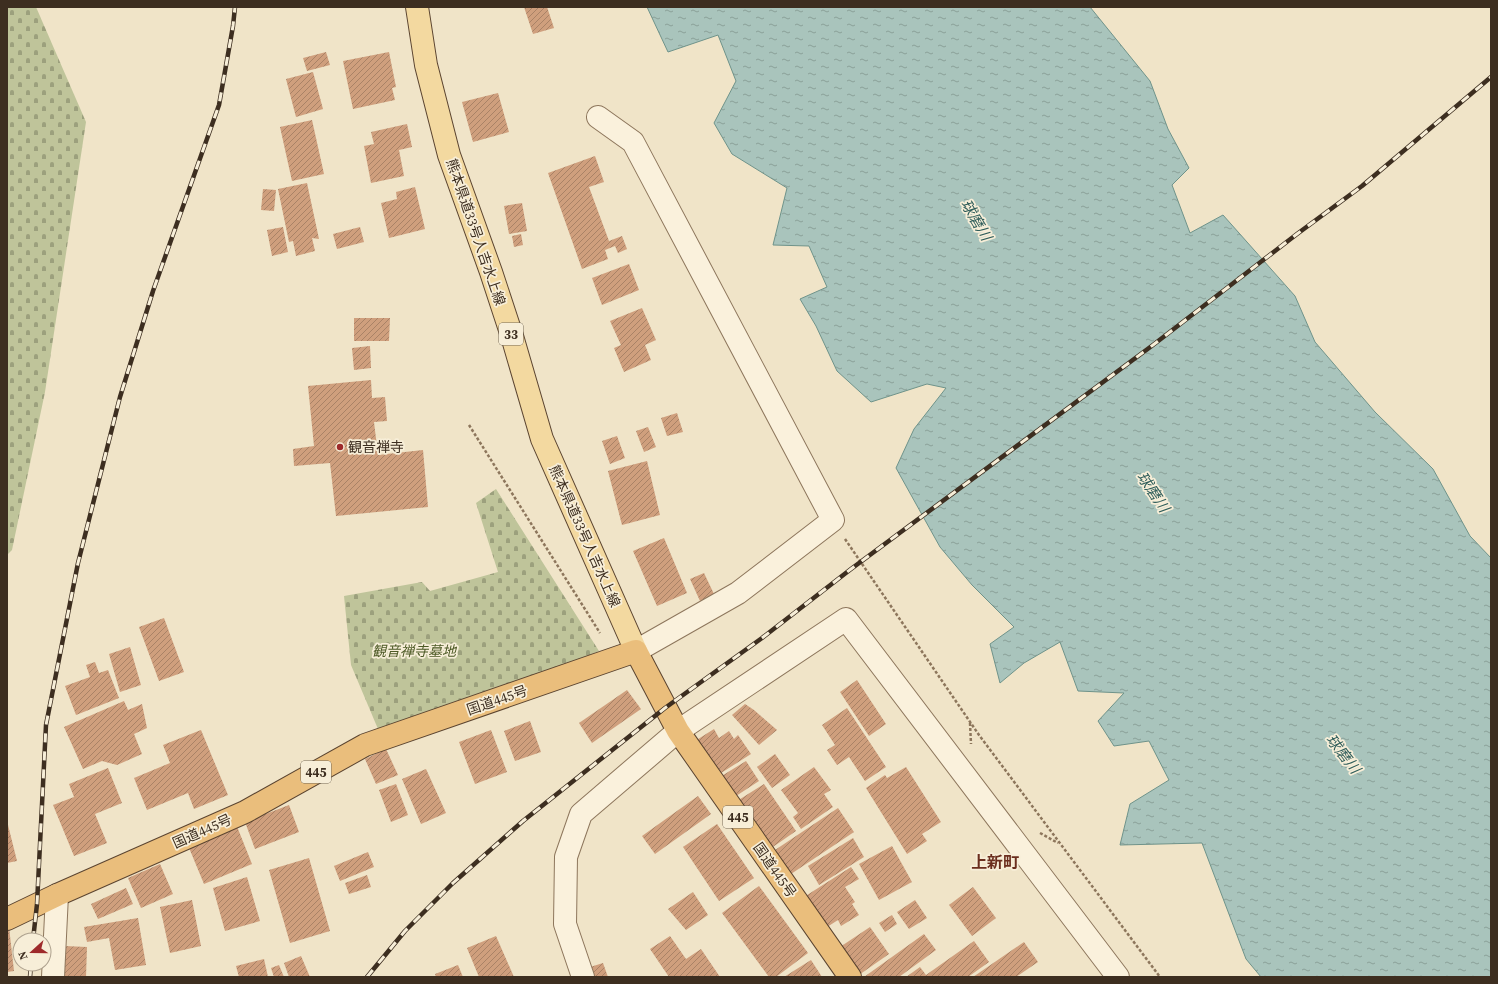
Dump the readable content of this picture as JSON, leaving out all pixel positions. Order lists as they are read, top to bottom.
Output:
{
  "streets": {
    "highway": ["国道445号", "445"],
    "main road": ["熊本県道33号人吉水上線", "33"]
  },
  "crossings": [
    ["熊本県道33号人吉水上線", "国道445号"]
  ],
  "districts": ["上新町"],
  "water": ["球磨川"],
  "parks": ["観音禅寺墓地"],
  "places": ["観音禅寺"],
  "north": "left"
}
